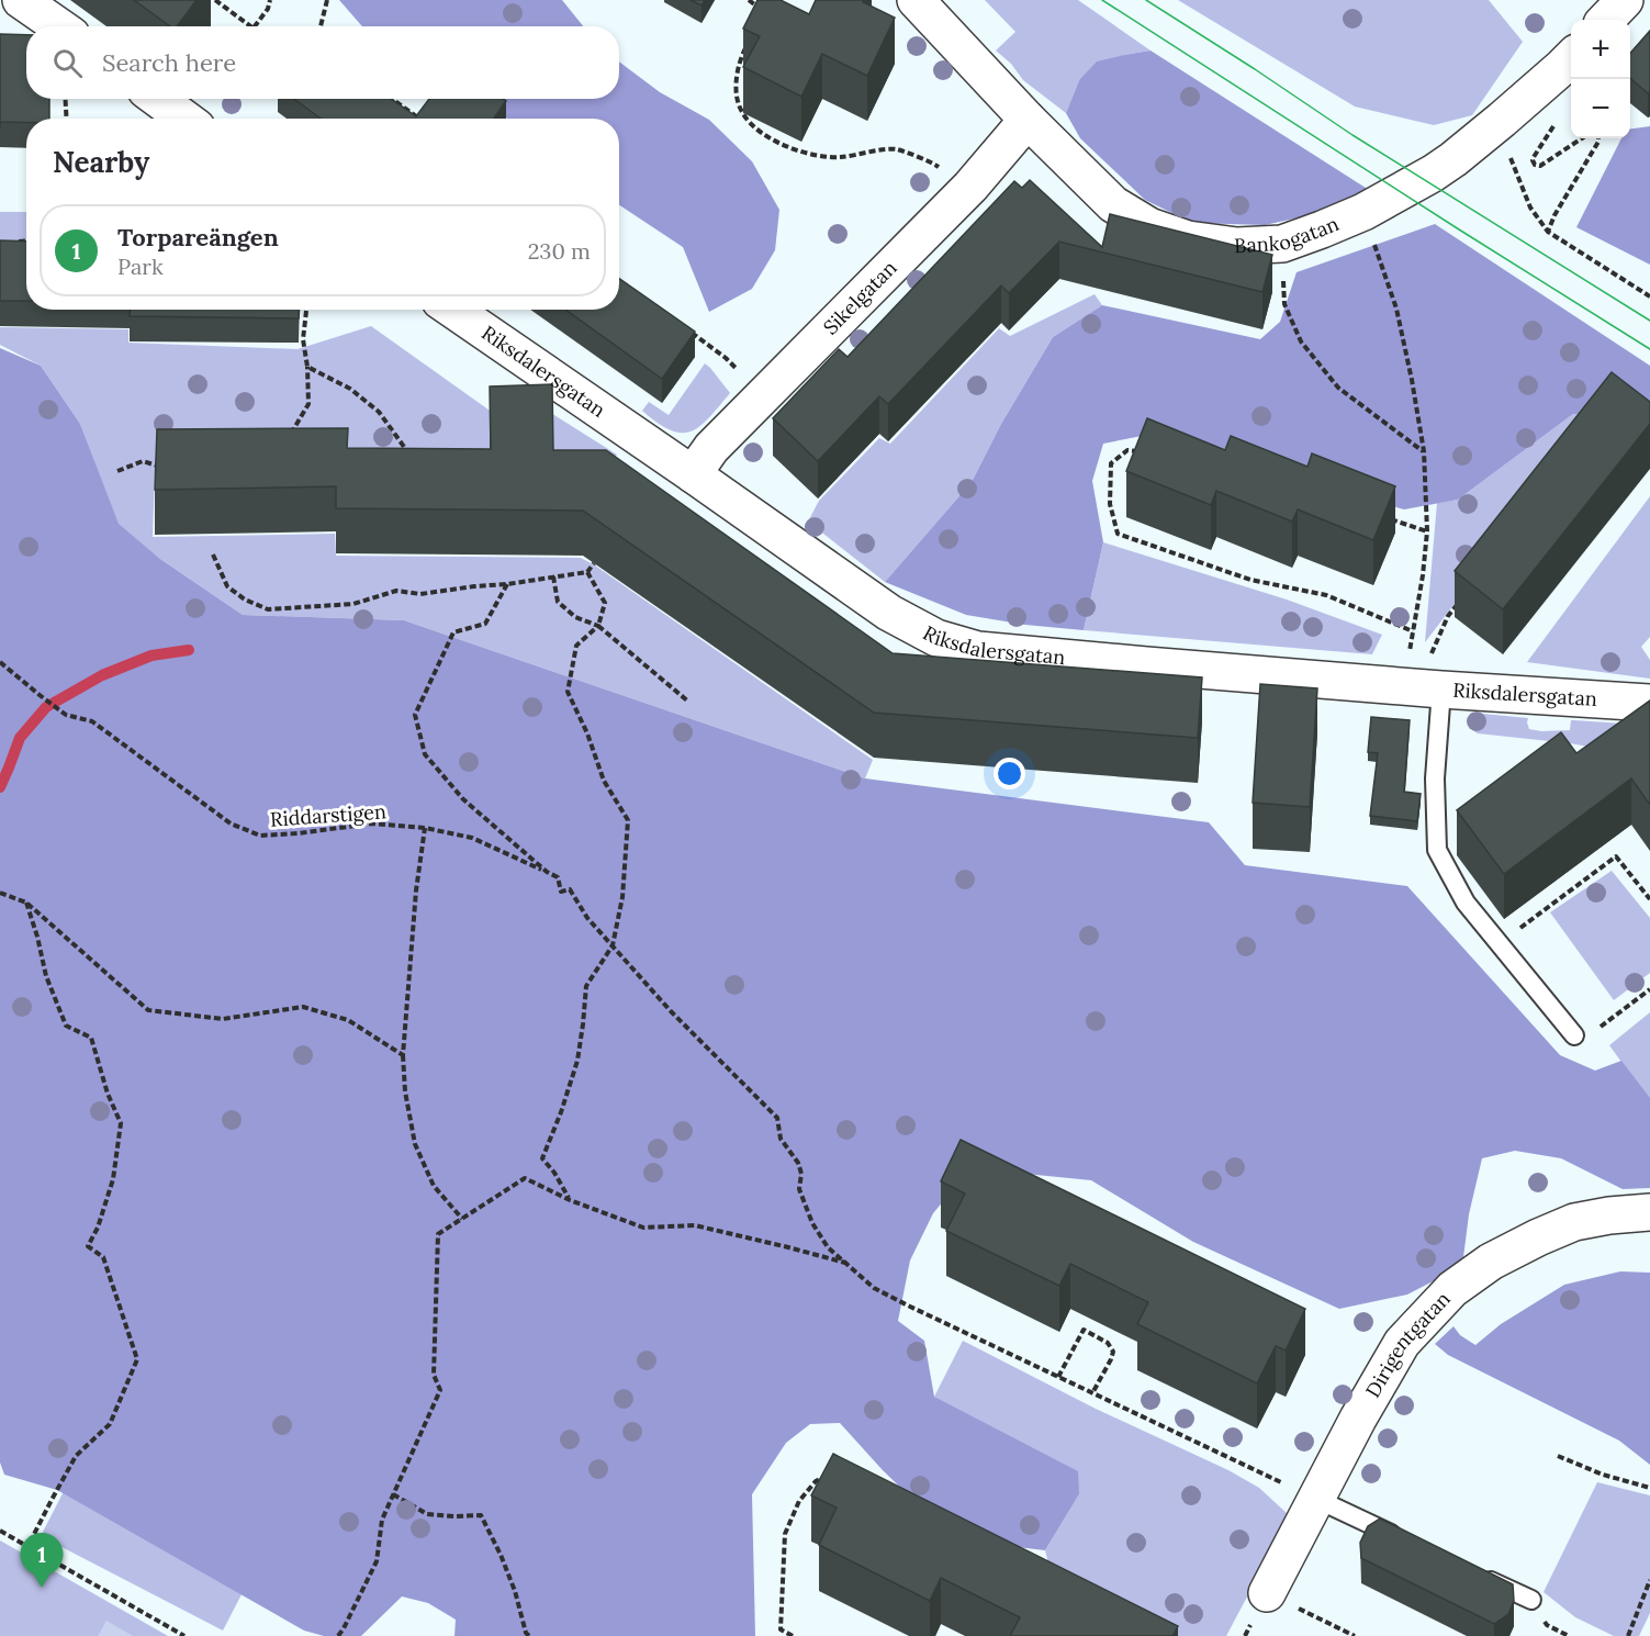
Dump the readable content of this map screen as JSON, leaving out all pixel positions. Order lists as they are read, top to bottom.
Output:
{
  "streets": {
    "street": [
      "Bankogatan",
      "Sikelgatan",
      "Riksdalersgatan",
      "Dirigentgatan"
    ],
    "path": ["Riddarstigen"]
  },
  "crossings": [
    ["Bankogatan", "Sikelgatan"],
    ["Sikelgatan", "Riksdalersgatan"],
    ["Riddarstigen", "Dirigentgatan"]
  ],
  "page": {
    "map_buttons": ["+", "−"],
    "search": "Search here",
    "heading": "Nearby",
    "list": [
      {
        "mark": "1",
        "name": "Torpareängen",
        "note": "Park",
        "value": "230 m"
      }
    ],
    "pins": "1"
  }
}
